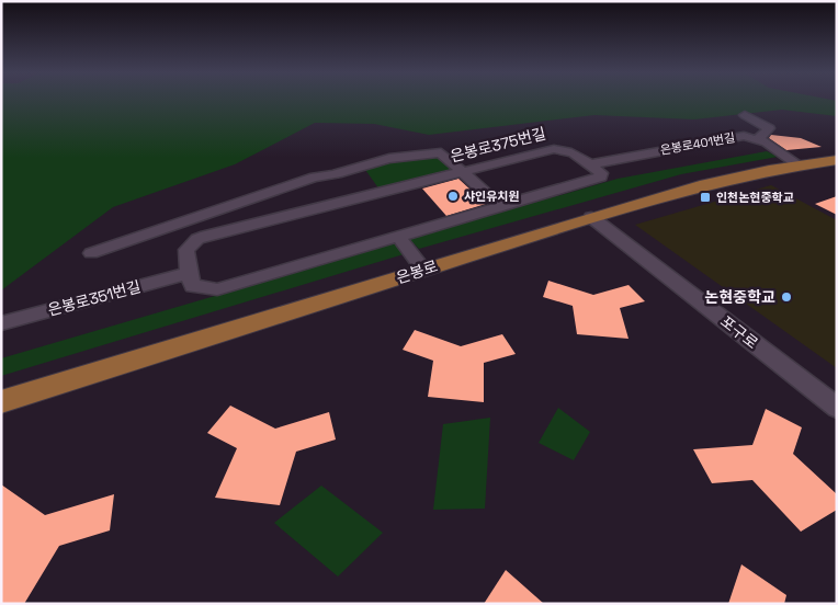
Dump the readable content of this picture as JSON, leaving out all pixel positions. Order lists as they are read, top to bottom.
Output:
{
  "streets": {
    "main road": ["은봉로"],
    "street": [
      "은봉로401번길",
      "은봉로375번길",
      "은봉로351번길",
      "포구로"
    ]
  },
  "crossings": [
    ["은봉로401번길", "은봉로375번길"],
    ["은봉로401번길", "은봉로"],
    ["은봉로375번길", "은봉로351번길"],
    ["은봉로", "포구로"]
  ],
  "places": {
    "other": ["샤인유치원", "논현중학교"],
    "transit": ["인천논현중학교"]
  }
}
